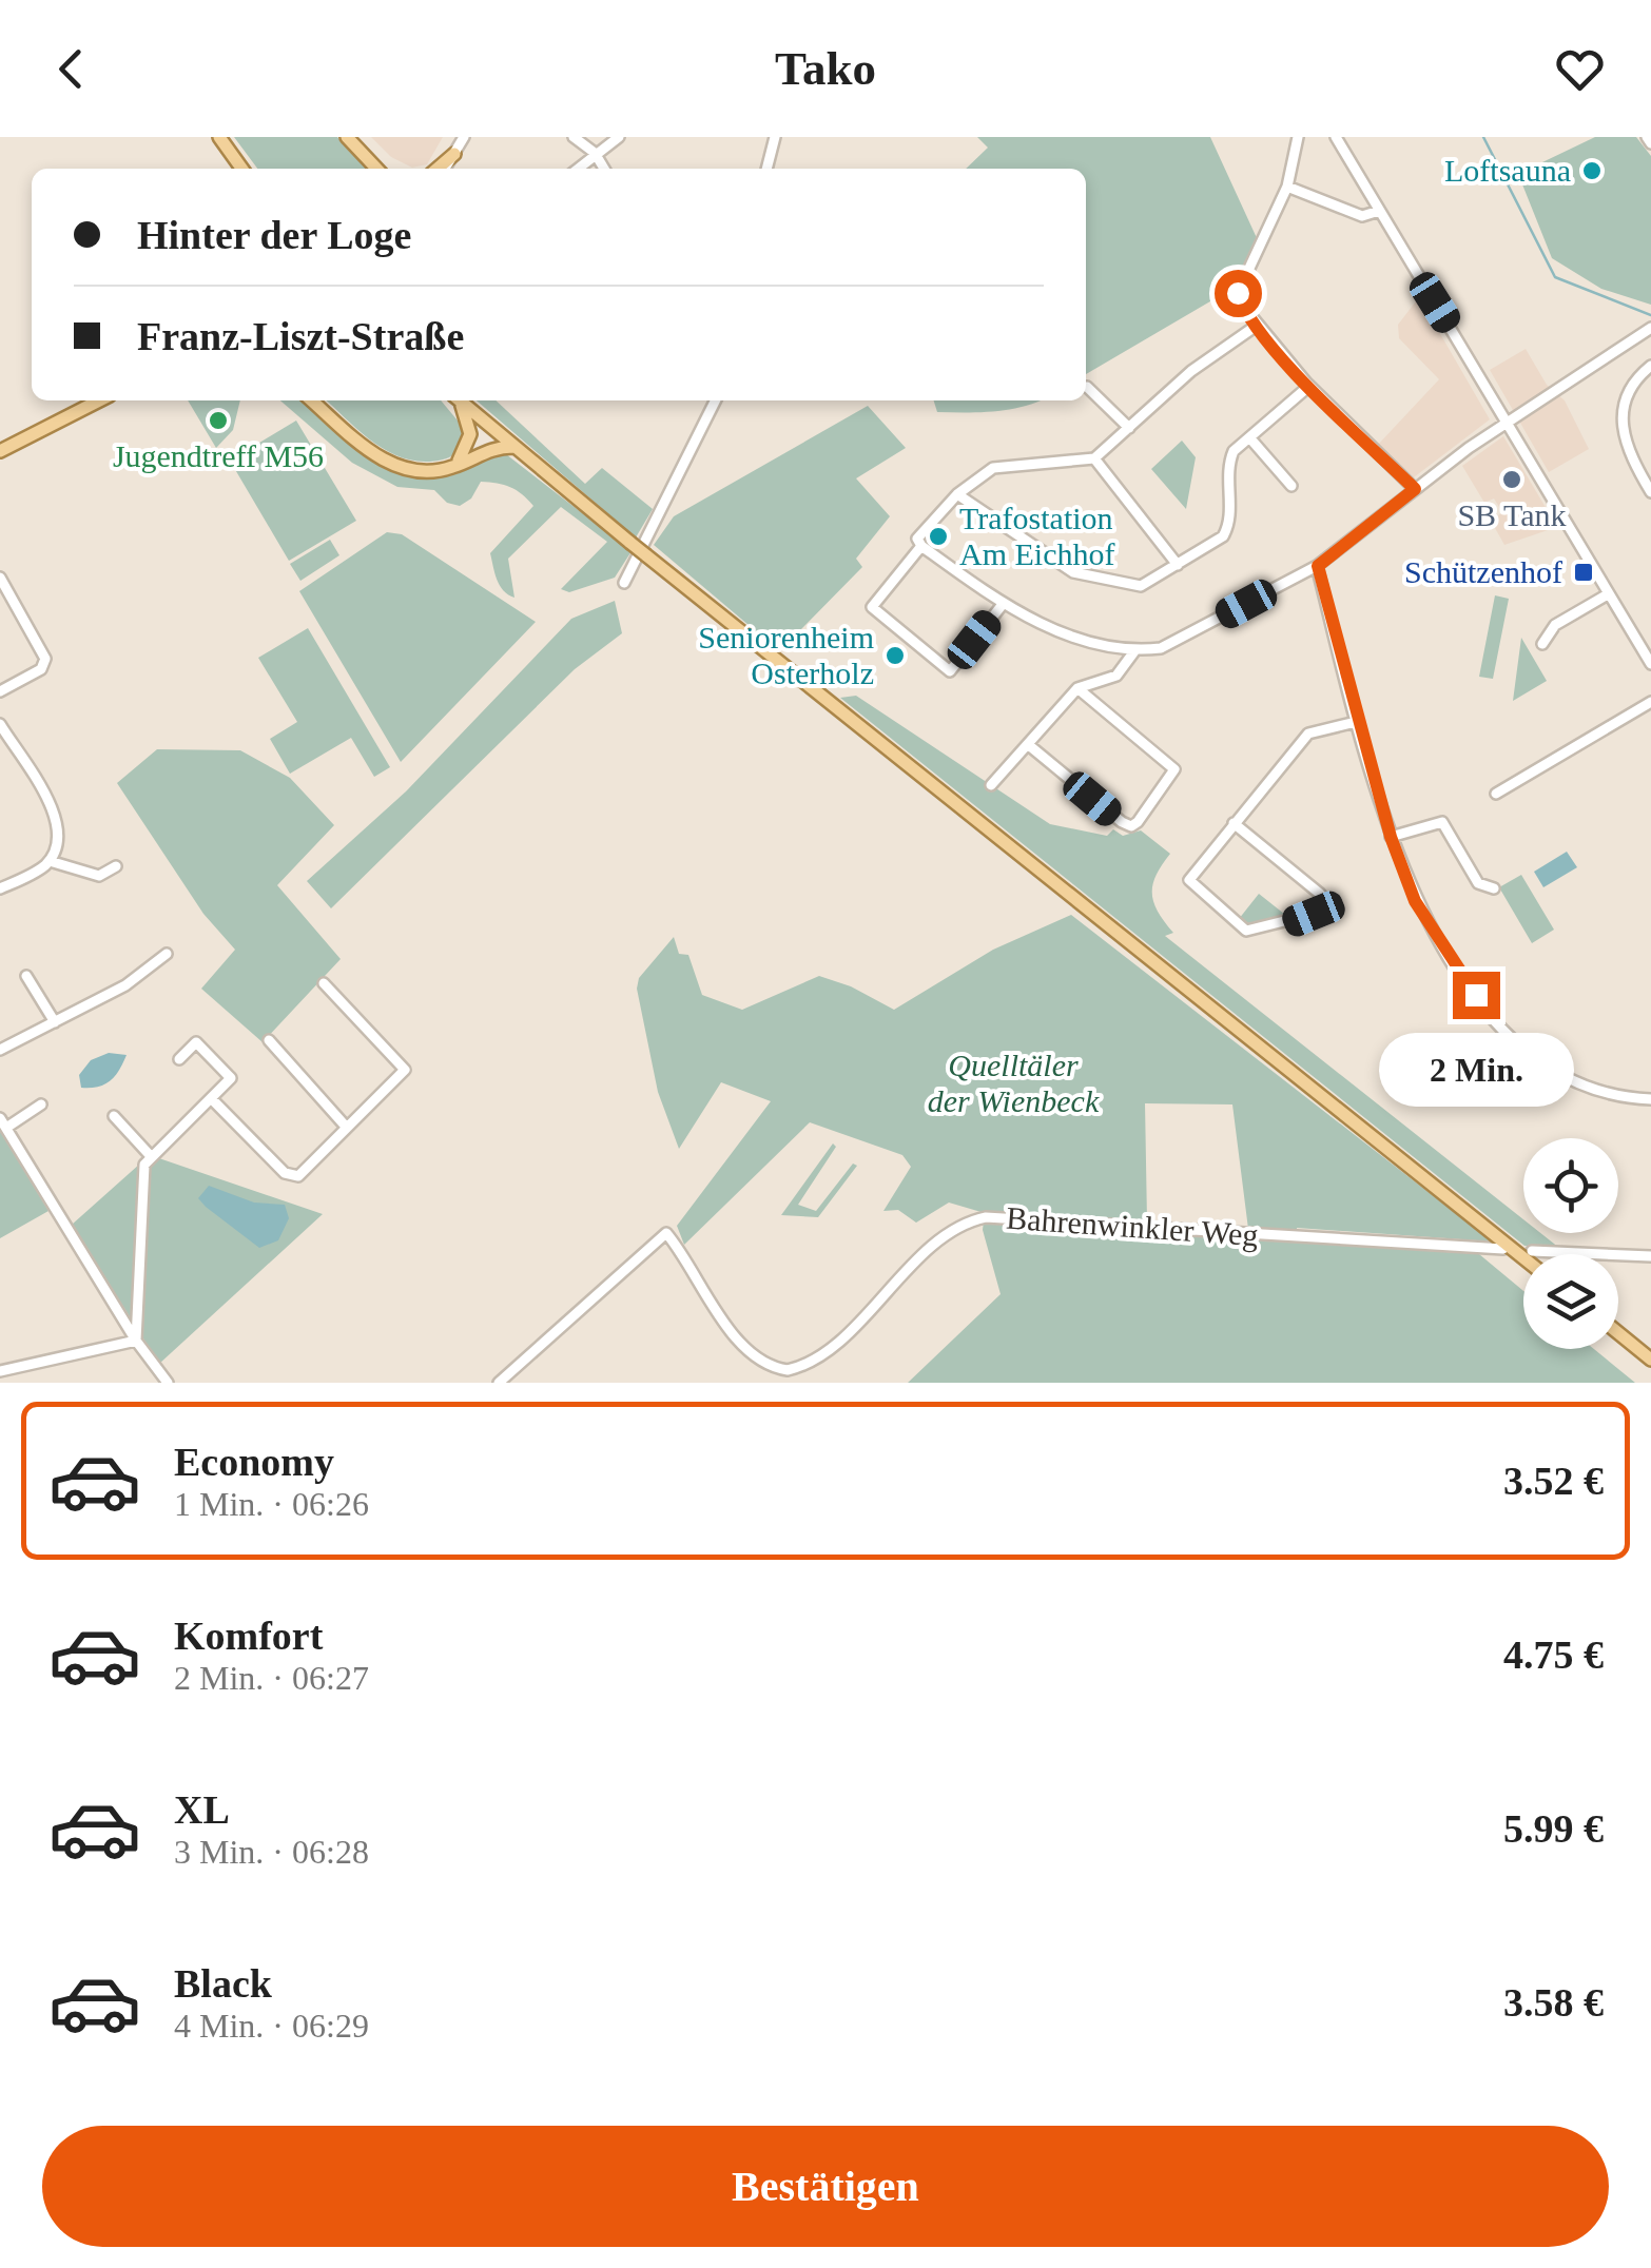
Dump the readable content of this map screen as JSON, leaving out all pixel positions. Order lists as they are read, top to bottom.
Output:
{
  "streets": {
    "street": ["Bahrenwinkler Weg"]
  },
  "parks": ["Quelltäler der Wienbeck"],
  "places": {
    "other": [
      "Loftsauna",
      "Jugendtreff M56",
      "SB Tank",
      "Trafostation Am Eichhof",
      "Seniorenheim Osterholz"
    ],
    "transit": ["Schützenhof"]
  },
  "page": {
    "header": "Tako",
    "banner": ["Hinter der Loge", "Franz-Liszt-Straße"],
    "bubble": "2 Min.",
    "list": [
      {
        "name": "Economy",
        "note": "1 Min. · 06:26",
        "value": "3.52 €"
      },
      {
        "name": "Komfort",
        "note": "2 Min. · 06:27",
        "value": "4.75 €"
      },
      {
        "name": "XL",
        "note": "3 Min. · 06:28",
        "value": "5.99 €"
      },
      {
        "name": "Black",
        "note": "4 Min. · 06:29",
        "value": "3.58 €"
      }
    ],
    "buttons": "Bestätigen"
  }
}
